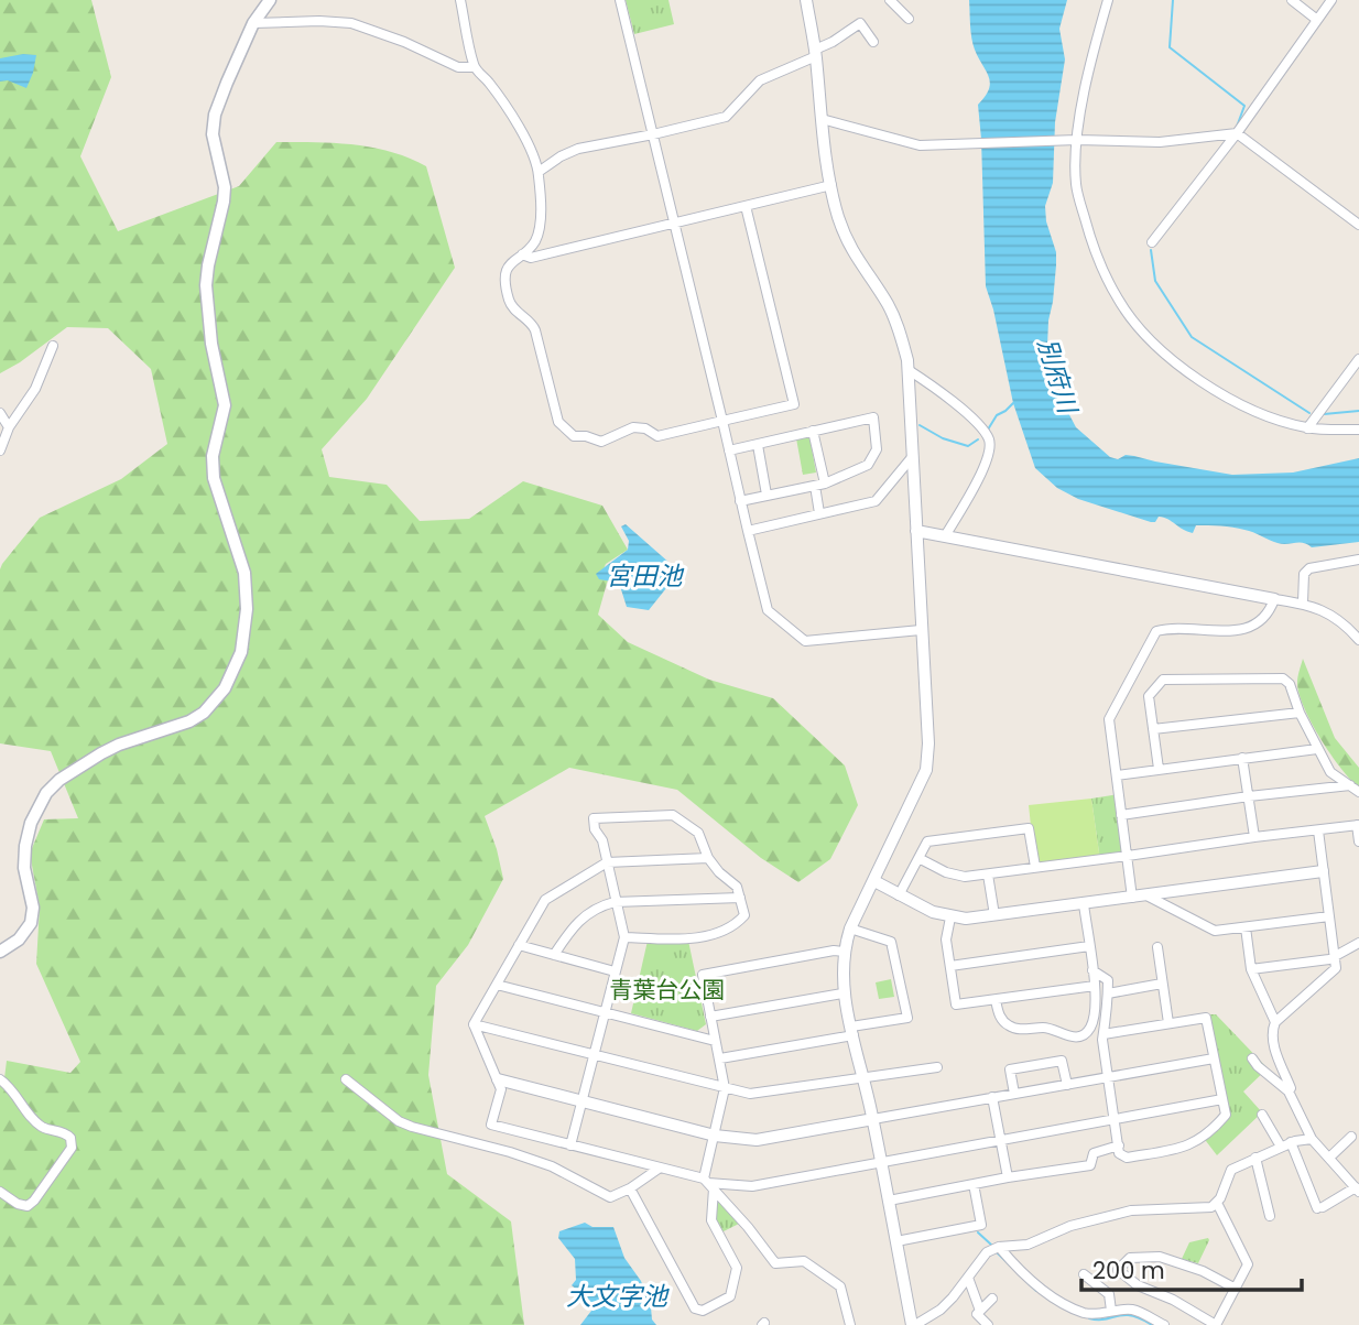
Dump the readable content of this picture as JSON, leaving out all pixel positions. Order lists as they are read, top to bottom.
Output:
{
  "water": ["別府川", "宮田池", "大文字池"],
  "parks": ["青葉台公園"],
  "scale_bar": "200 m"
}
